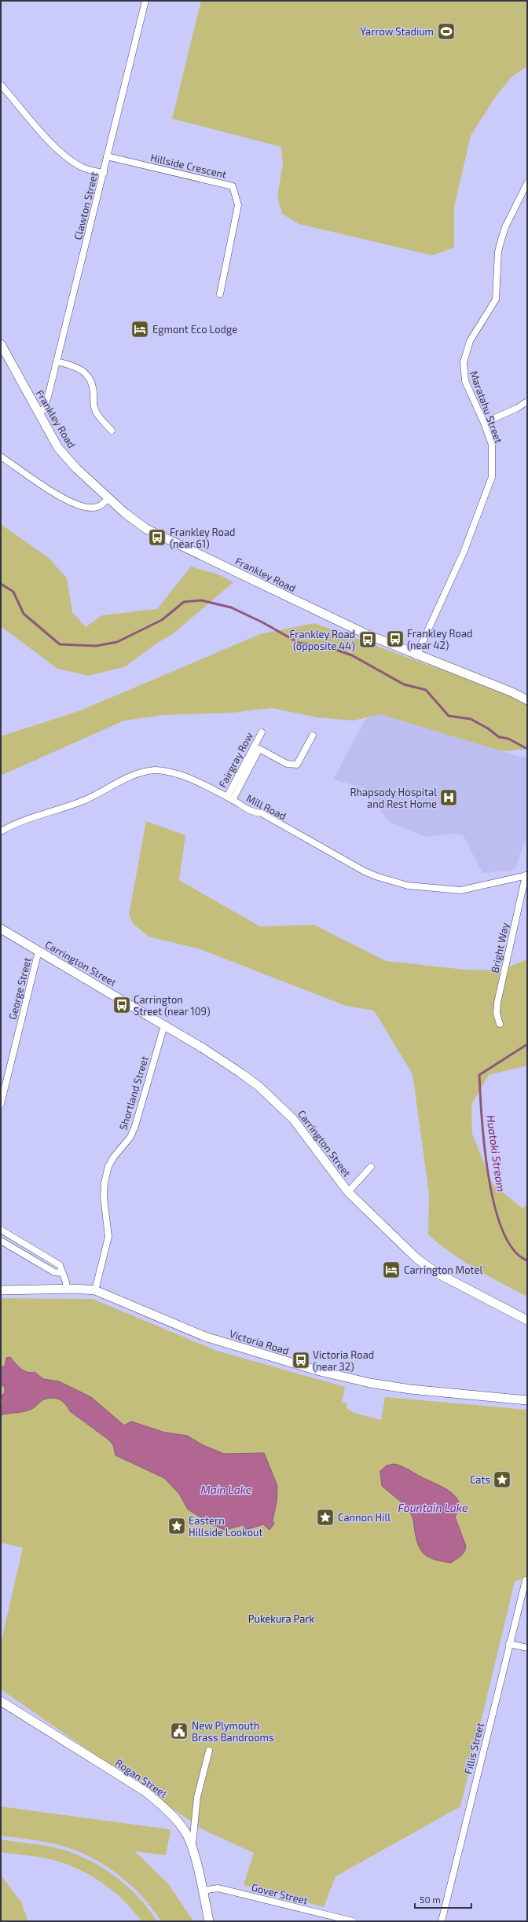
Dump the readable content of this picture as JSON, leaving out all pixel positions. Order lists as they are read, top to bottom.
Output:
{
  "streets": {
    "street": [
      "Hillside Crescent",
      "Clawton Street",
      "Maratahu Street",
      "Frankley Road",
      "Fairgray Row",
      "Mill Road",
      "Bright Way",
      "Carrington Street",
      "George Street",
      "Shortland Street",
      "Victoria Road",
      "Fillis Street",
      "Rogan Street",
      "Gover Street"
    ]
  },
  "crossings": [
    ["Hillside Crescent", "Clawton Street"],
    ["Clawton Street", "Frankley Road"],
    ["Maratahu Street", "Frankley Road"],
    ["Fairgray Row", "Mill Road"],
    ["Mill Road", "Bright Way"],
    ["Carrington Street", "George Street"],
    ["Carrington Street", "Shortland Street"],
    ["Shortland Street", "Victoria Road"],
    ["Rogan Street", "Gover Street"]
  ],
  "water": ["Huatoki Stream", "Main Lake", "Fountain Lake"],
  "parks": ["Pukekura Park"],
  "places": {
    "sports": ["Yarrow Stadium"],
    "hotel": ["Egmont Eco Lodge", "Carrington Motel"],
    "bus stop": [
      "Frankley Road (near 61)",
      "Frankley Road (near 42)",
      "Frankley Road (opposite 44)",
      "Carrington Street (near 109)",
      "Victoria Road (near 32)"
    ],
    "hospital": ["Rhapsody Hospital and Rest Home"],
    "place": ["Cats", "Cannon Hill", "Eastern Hillside Lookout"],
    "public building": ["New Plymouth Brass Bandrooms"]
  },
  "scale_bar": "50 m"
}
